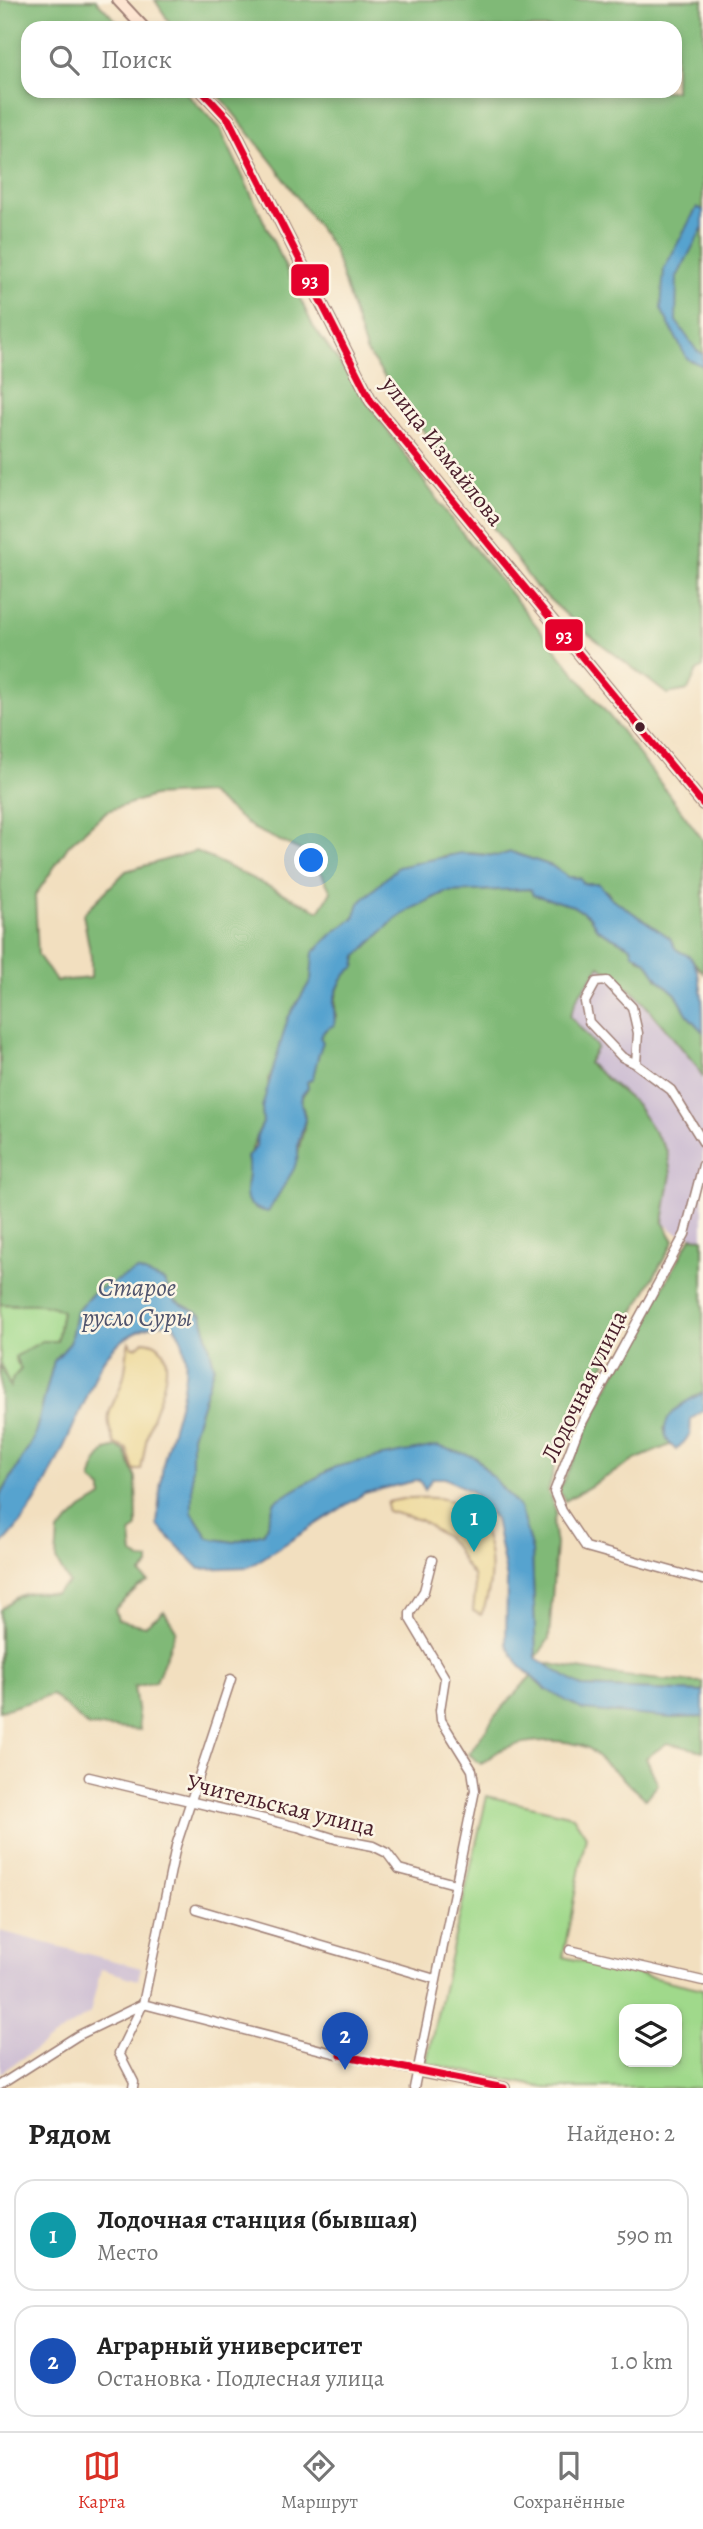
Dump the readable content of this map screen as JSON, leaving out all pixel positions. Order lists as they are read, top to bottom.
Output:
{
  "streets": {
    "main road": ["улица Измайлова"],
    "street": ["Лодочная улица", "Учительская улица"]
  },
  "water": ["Старое русло Суры"],
  "lines": ["transit line 93"],
  "page": {
    "search": "Поиск",
    "pins": ["1", "2"],
    "heading": ["Рядом", "Найдено: 2"],
    "list": [
      {
        "mark": "1",
        "name": "Лодочная станция (бывшая)",
        "note": "Место",
        "value": "590 m"
      },
      {
        "mark": "2",
        "name": "Аграрный университет",
        "note": "Остановка · Подлесная улица",
        "value": "1.0 km"
      }
    ],
    "nav": ["Карта", "Маршрут", "Сохранённые"]
  }
}
